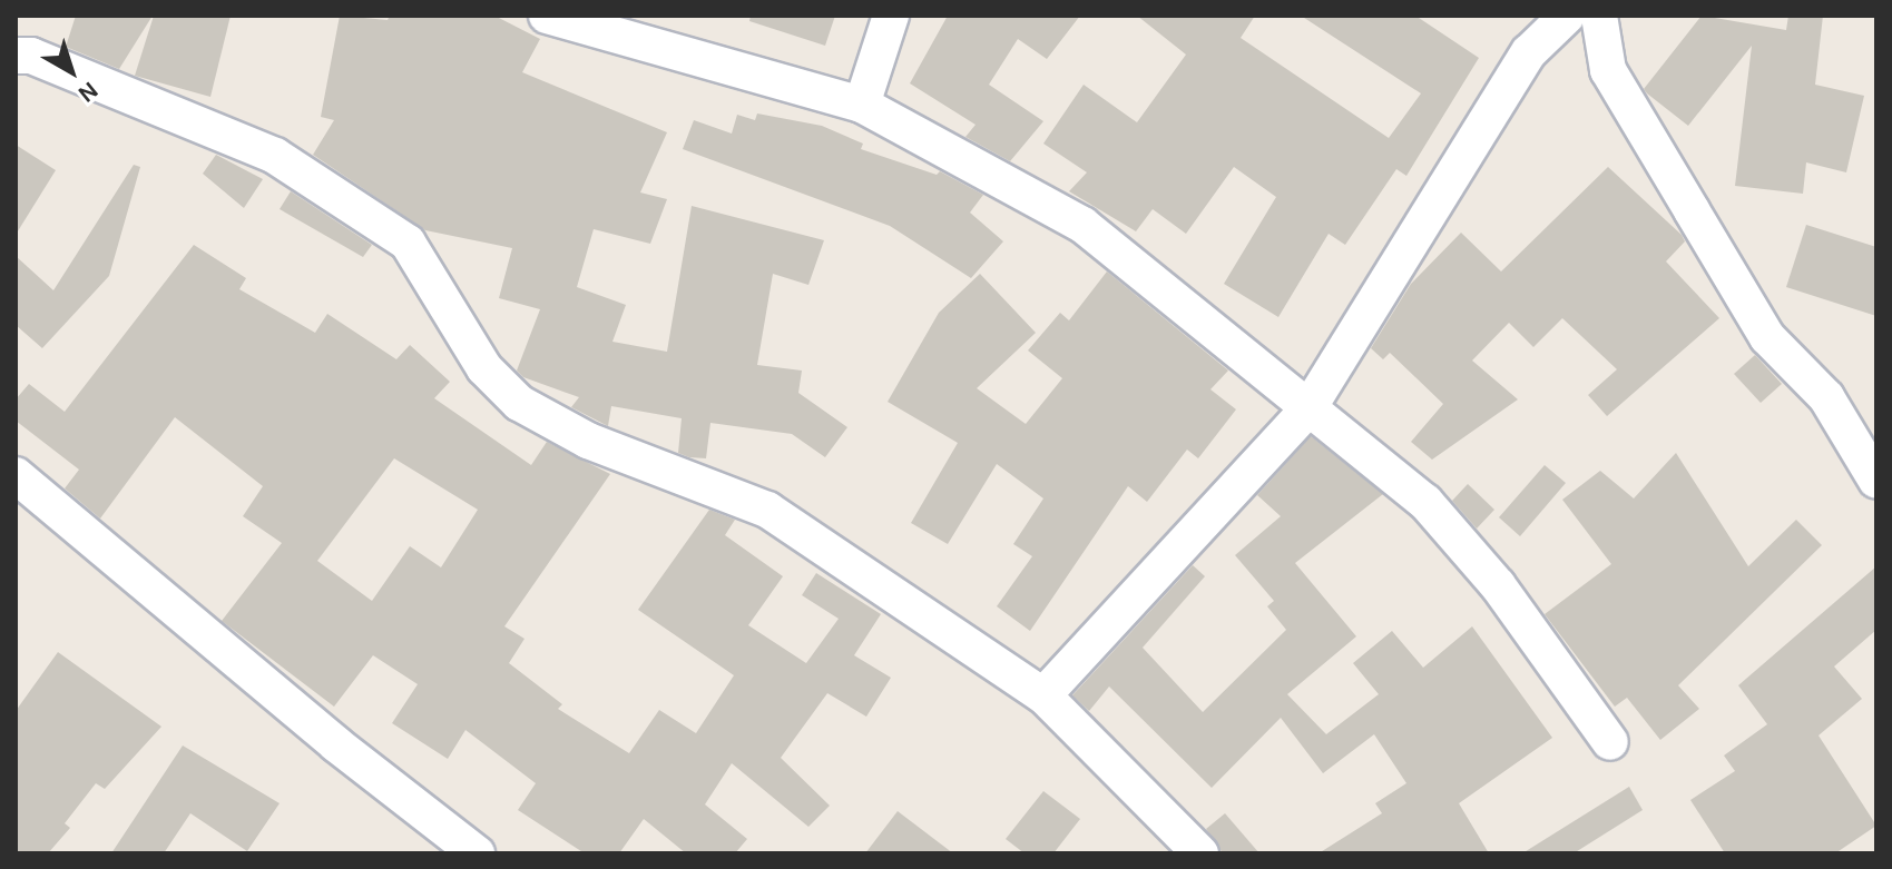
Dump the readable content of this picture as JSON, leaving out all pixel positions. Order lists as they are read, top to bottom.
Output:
{
  "north": "bottom right"
}
